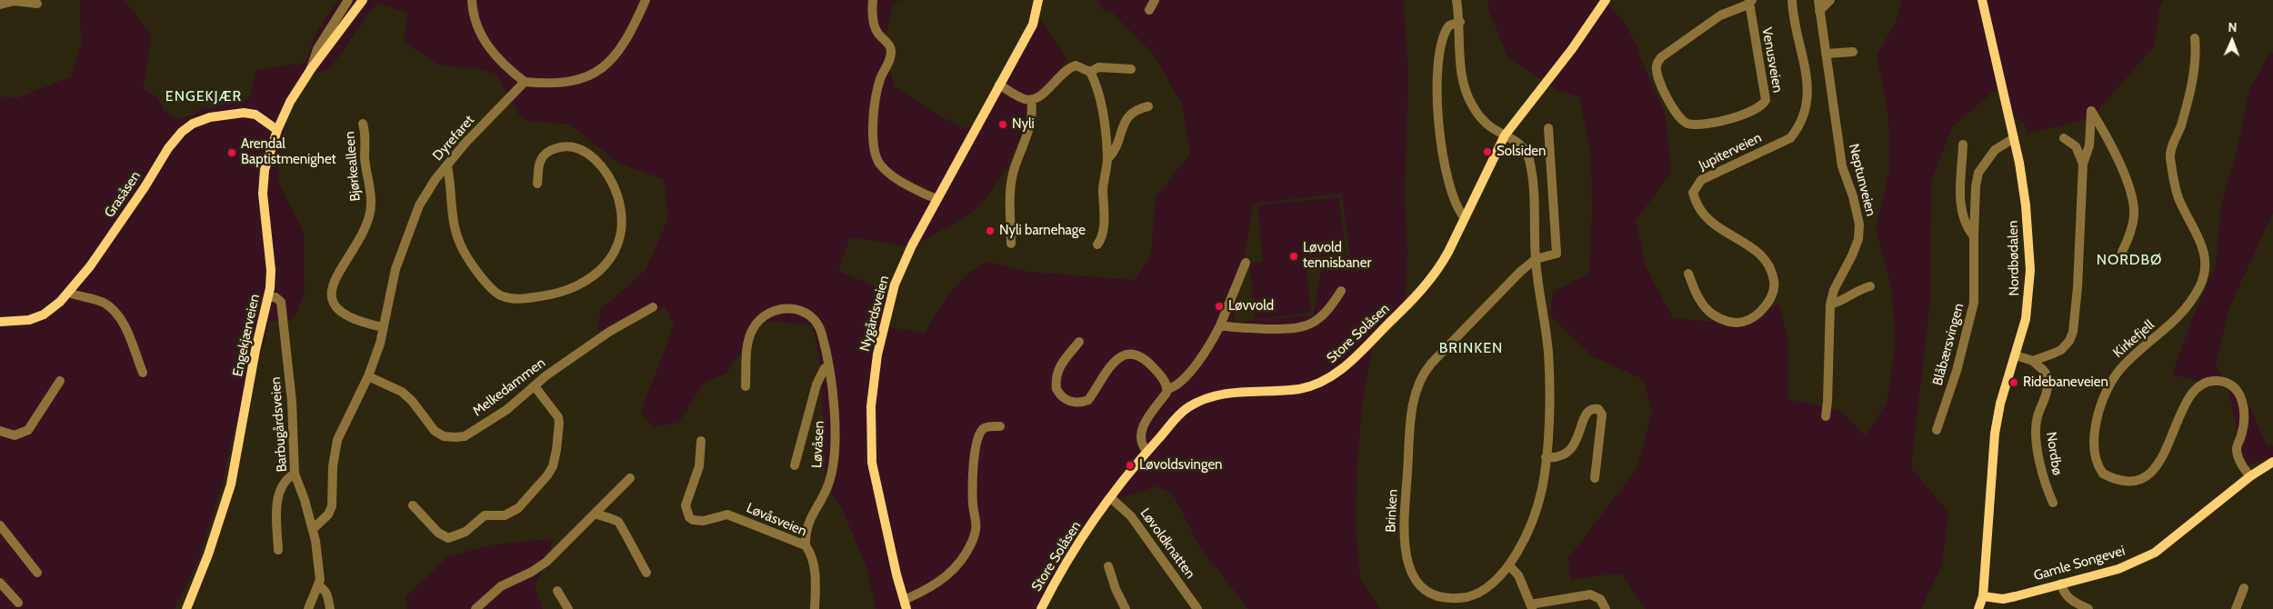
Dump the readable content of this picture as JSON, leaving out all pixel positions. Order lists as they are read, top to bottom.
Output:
{
  "streets": {
    "street": [
      "Venusveien",
      "Dyrefaret",
      "Jupiterveien",
      "Bjørkealleen",
      "Neptunveien",
      "Grasåsen",
      "Nordbødalen",
      "Nygårdsveien",
      "Store Solåsen",
      "Engekjærveien",
      "Kirkefjell",
      "Blåbærsvingen",
      "Melkedammen",
      "Barbugårdsveien",
      "Løvåsen",
      "Nordbø",
      "Brinken",
      "Løvåsveien",
      "Løvoldknatten",
      "Gamle Songevei"
    ]
  },
  "crossings": [
    ["Dyrefaret", "Bjørkealleen"],
    ["Dyrefaret", "Melkedammen"],
    ["Grasåsen", "Engekjærveien"],
    ["Nordbødalen", "Blåbærsvingen"],
    ["Nordbødalen", "Gamle Songevei"],
    ["Store Solåsen", "Brinken"],
    ["Store Solåsen", "Løvoldknatten"],
    ["Engekjærveien", "Barbugårdsveien"],
    ["Kirkefjell", "Gamle Songevei"],
    ["Løvåsen", "Løvåsveien"]
  ],
  "districts": ["ENGEKJÆR", "NORDBØ", "BRINKEN"],
  "places": [
    "Nyli",
    "Solsiden",
    "Arendal Baptistmenighet",
    "Nyli barnehage",
    "Løvold tennisbaner",
    "Løvvold",
    "Ridebaneveien",
    "Løvoldsvingen"
  ],
  "north": "top"
}
